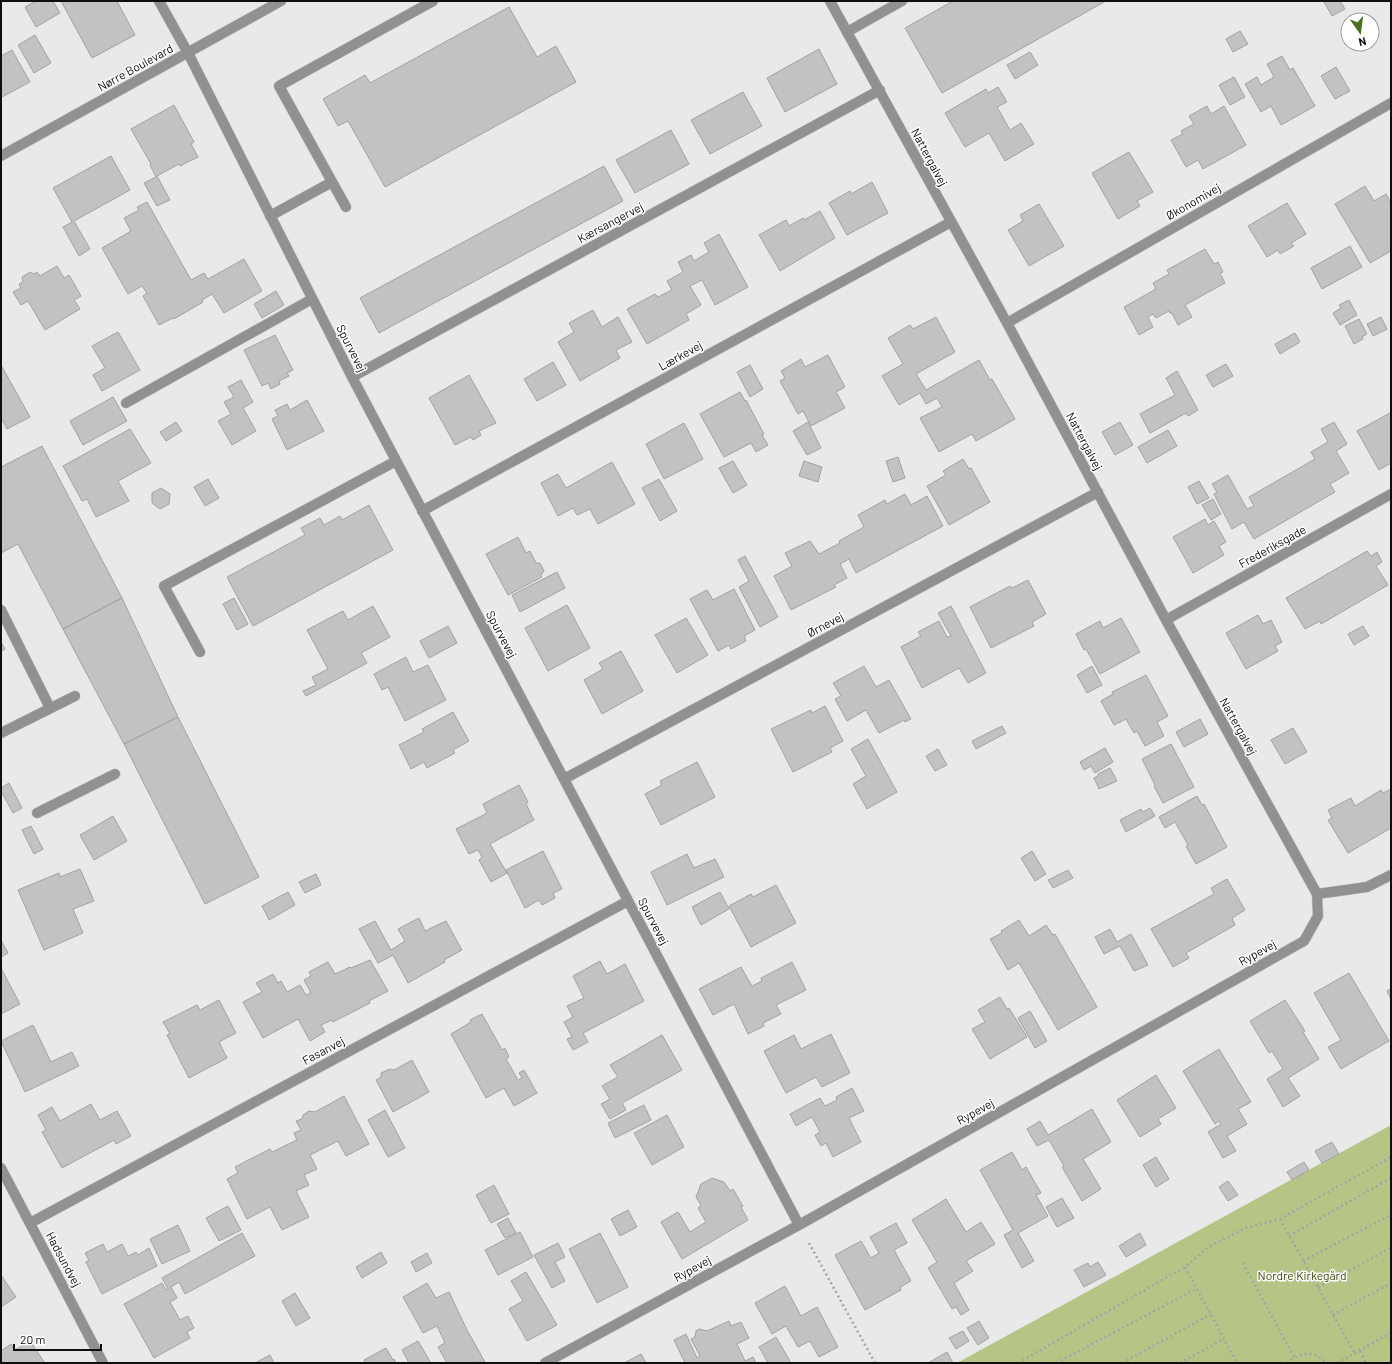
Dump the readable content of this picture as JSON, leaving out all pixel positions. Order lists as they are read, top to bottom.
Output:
{
  "streets": {
    "street": [
      "Nørre Boulevard",
      "Nattergalvej",
      "Økonomivej",
      "Kærsangervej",
      "Spurvevej",
      "Lærkevej",
      "Frederiksgade",
      "Ørnevej",
      "Rypevej",
      "Fasanvej",
      "Hadsundvej"
    ]
  },
  "crossings": [
    ["Nørre Boulevard", "Spurvevej"],
    ["Nattergalvej", "Økonomivej"],
    ["Nattergalvej", "Kærsangervej"],
    ["Nattergalvej", "Lærkevej"],
    ["Nattergalvej", "Frederiksgade"],
    ["Nattergalvej", "Ørnevej"],
    ["Nattergalvej", "Rypevej"],
    ["Kærsangervej", "Spurvevej"],
    ["Spurvevej", "Lærkevej"],
    ["Spurvevej", "Ørnevej"],
    ["Spurvevej", "Rypevej"],
    ["Spurvevej", "Fasanvej"],
    ["Fasanvej", "Hadsundvej"]
  ],
  "parks": ["Nordre Kirkegård"],
  "scale_bar": "20 m",
  "north": "bottom"
}
